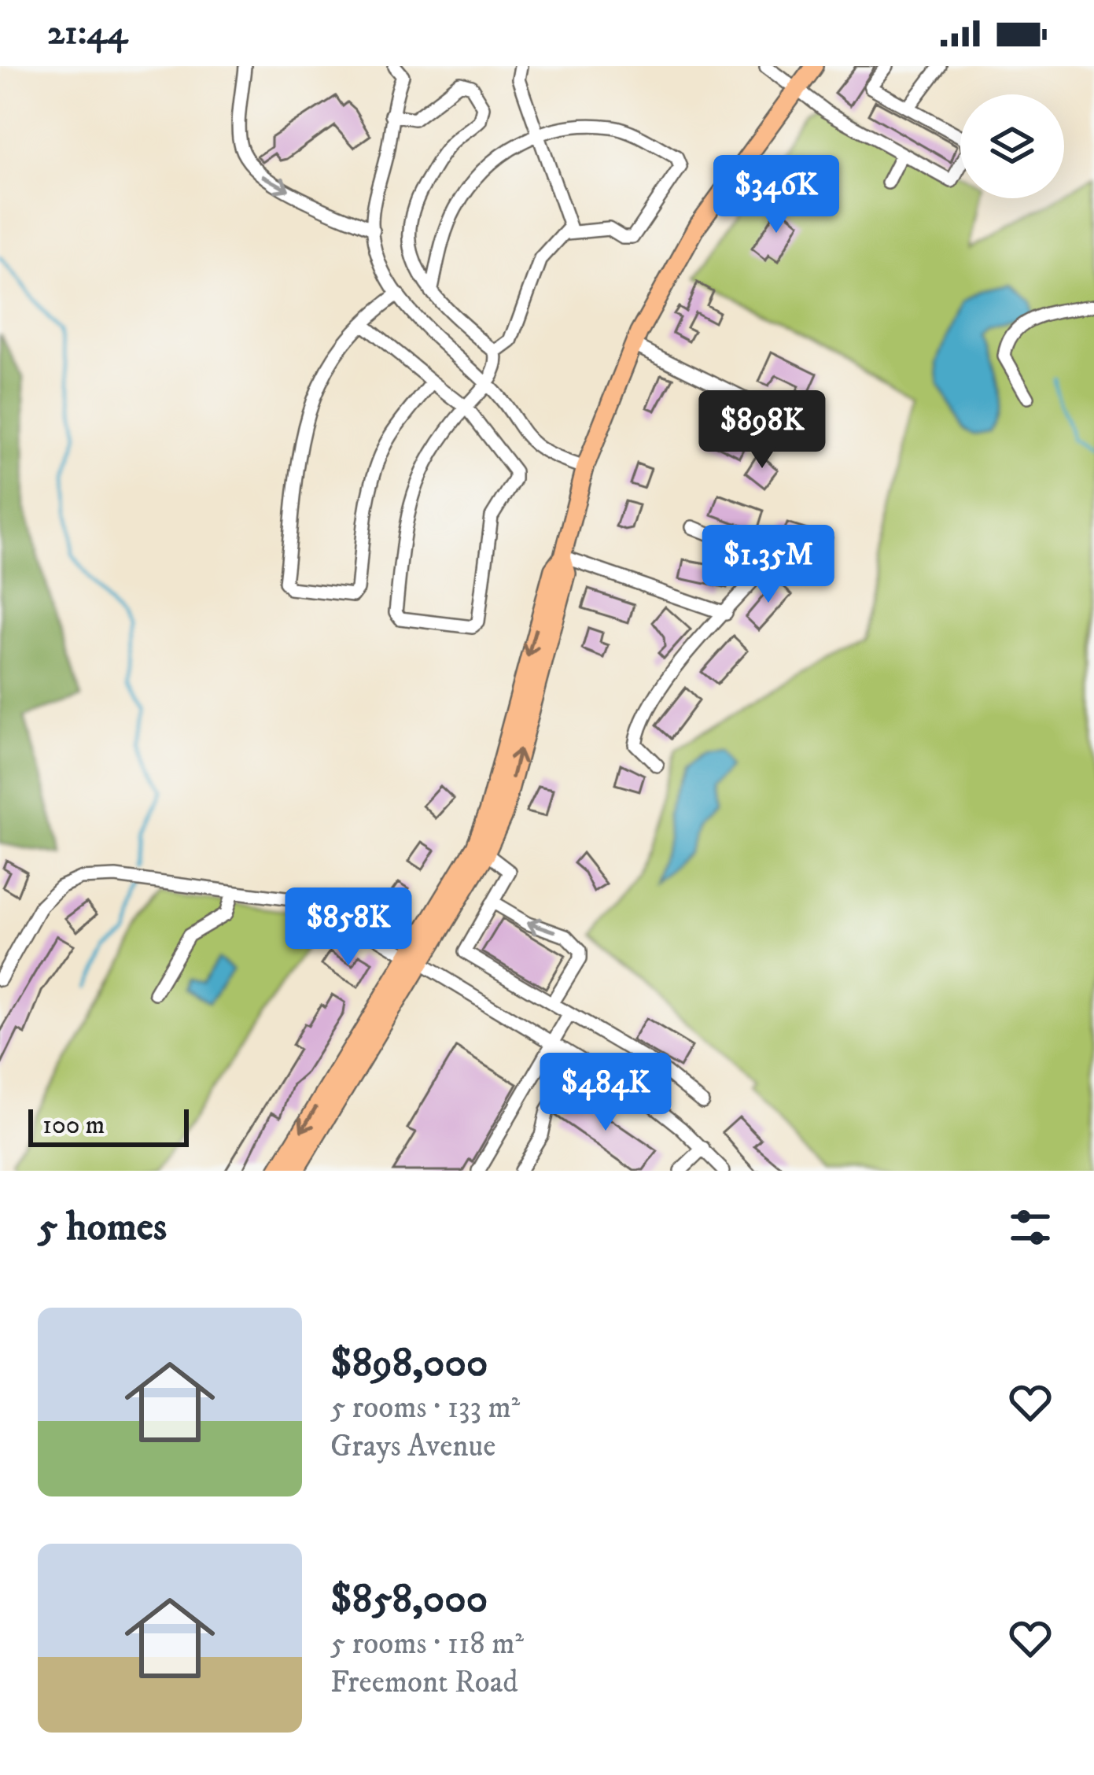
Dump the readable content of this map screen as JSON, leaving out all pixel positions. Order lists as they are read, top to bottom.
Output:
{
  "scale_bar": "100 m",
  "page": {
    "status": "21:44",
    "price": [
      "$346K",
      "$898K",
      "$1.35M",
      "$858K",
      "$484K"
    ],
    "scale": "100 m",
    "heading": "5 homes",
    "list": [
      {
        "name": "$898,000",
        "note": "5 rooms · 133 m² · Grays Avenue"
      },
      {
        "name": "$858,000",
        "note": "5 rooms · 118 m² · Freemont Road"
      }
    ]
  }
}
